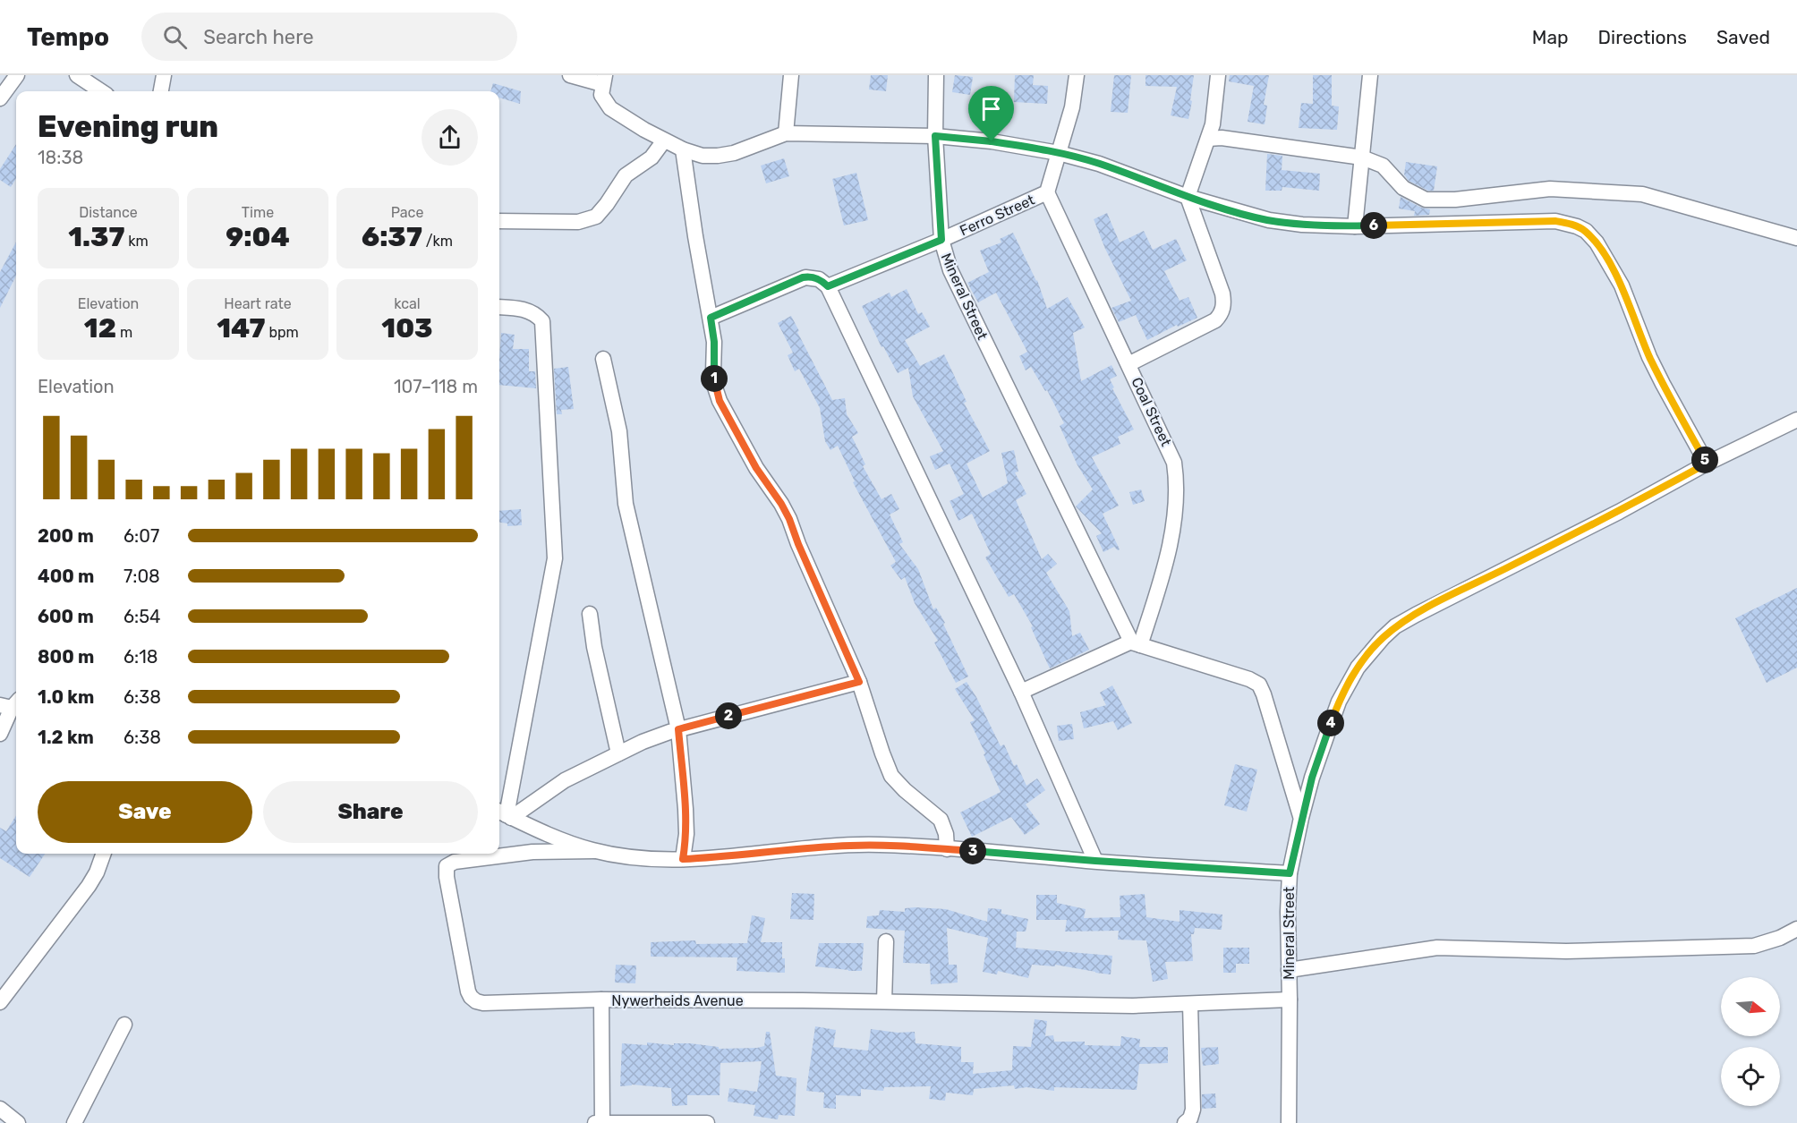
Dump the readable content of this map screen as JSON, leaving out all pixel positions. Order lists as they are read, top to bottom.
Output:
{
  "streets": {
    "street": [
      "Ferro Street",
      "Mineral Street",
      "Coal Street",
      "Nywerheids Avenue"
    ]
  },
  "crossings": [
    ["Ferro Street", "Mineral Street"],
    ["Ferro Street", "Coal Street"],
    ["Mineral Street", "Coal Street"],
    ["Mineral Street", "Nywerheids Avenue"]
  ],
  "north": "right",
  "page": {
    "header": "Tempo",
    "search": "Search here",
    "nav": ["Map", "Directions", "Saved"],
    "heading": ["Evening run", "18:38"],
    "stats": [
      ["Distance", "1.37 km"],
      ["Time", "9:04"],
      ["Pace", "6:37 /km"],
      ["Elevation", "12 m"],
      ["Heart rate", "147 bpm"],
      ["kcal", "103"]
    ],
    "pins": [
      "6",
      "1",
      "5",
      "2",
      "4",
      "3"
    ],
    "chart": ["Elevation", "107–118 m"],
    "list": [
      {
        "name": "200 m",
        "note": "6:07"
      },
      {
        "name": "400 m",
        "note": "7:08"
      },
      {
        "name": "600 m",
        "note": "6:54"
      },
      {
        "name": "800 m",
        "note": "6:18"
      },
      {
        "name": "1.0 km",
        "note": "6:38"
      },
      {
        "name": "1.2 km",
        "note": "6:38"
      }
    ],
    "buttons": ["Save", "Share"]
  }
}
